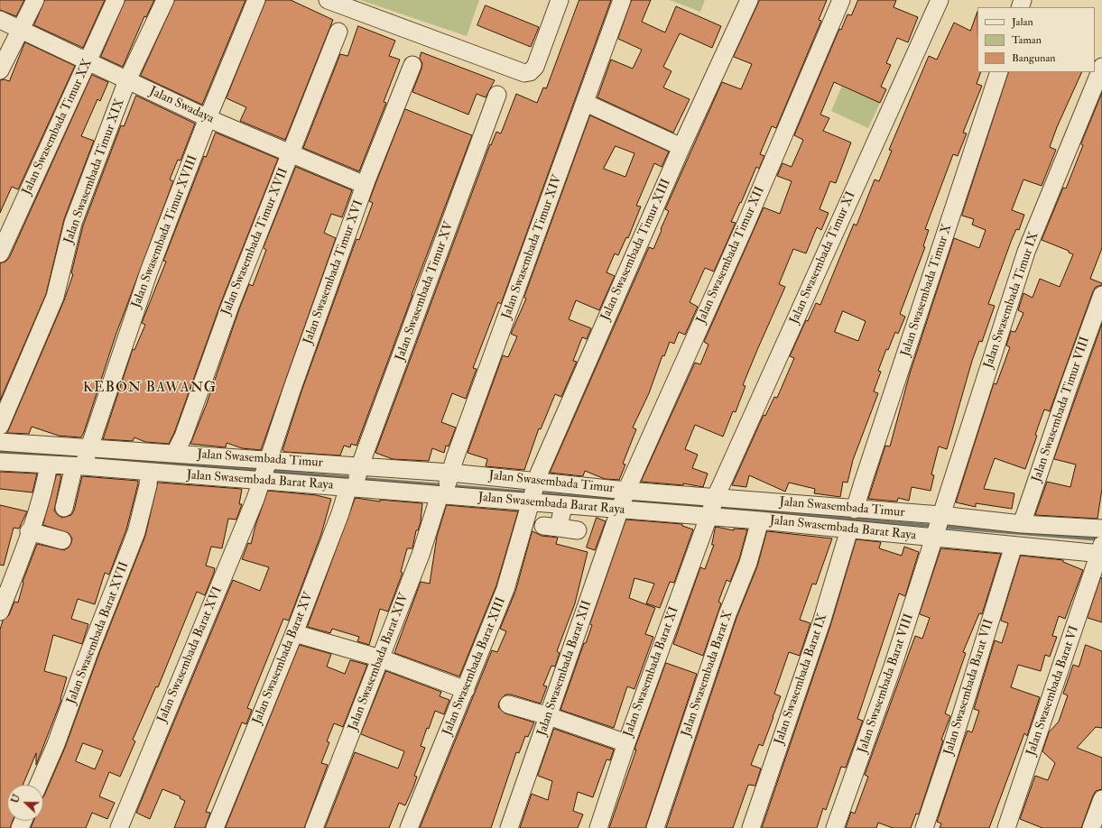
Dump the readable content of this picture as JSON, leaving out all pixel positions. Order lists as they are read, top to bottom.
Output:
{
  "streets": {
    "street": [
      "Jalan Swadaya",
      "Jalan Swasembada Timur XX",
      "Jalan Swasembada Timur XIX",
      "Jalan Swasembada Timur XVIII",
      "Jalan Swasembada Timur XVII",
      "Jalan Swasembada Timur XIV",
      "Jalan Swasembada Timur XIII",
      "Jalan Swasembada Timur XII",
      "Jalan Swasembada Timur XI",
      "Jalan Swasembada Timur XVI",
      "Jalan Swasembada Timur X",
      "Jalan Swasembada Timur XV",
      "Jalan Swasembada Timur IX",
      "Jalan Swasembada Timur VIII",
      "Jalan Swasembada Timur",
      "Jalan Swasembada Barat Raya",
      "Jalan Swasembada Barat XVII",
      "Jalan Swasembada Barat XVI",
      "Jalan Swasembada Barat XV",
      "Jalan Swasembada Barat XIV",
      "Jalan Swasembada Barat XIII",
      "Jalan Swasembada Barat XII",
      "Jalan Swasembada Barat XI",
      "Jalan Swasembada Barat X",
      "Jalan Swasembada Barat IX",
      "Jalan Swasembada Barat VIII",
      "Jalan Swasembada Barat VII",
      "Jalan Swasembada Barat VI"
    ]
  },
  "crossings": [
    ["Jalan Swadaya", "Jalan Swasembada Timur XX"],
    ["Jalan Swadaya", "Jalan Swasembada Timur XIX"],
    ["Jalan Swadaya", "Jalan Swasembada Timur XVIII"],
    ["Jalan Swadaya", "Jalan Swasembada Timur XVII"],
    ["Jalan Swadaya", "Jalan Swasembada Timur XVI"],
    ["Jalan Swasembada Timur XVIII", "Jalan Swasembada Timur"],
    ["Jalan Swasembada Timur XVIII", "Jalan Swasembada Barat Raya"],
    ["Jalan Swasembada Timur XVII", "Jalan Swasembada Timur"],
    ["Jalan Swasembada Timur XIV", "Jalan Swasembada Timur"],
    ["Jalan Swasembada Timur XIV", "Jalan Swasembada Barat Raya"],
    ["Jalan Swasembada Timur XIV", "Jalan Swasembada Barat XIV"],
    ["Jalan Swasembada Timur XIII", "Jalan Swasembada Timur"],
    ["Jalan Swasembada Timur XIII", "Jalan Swasembada Barat Raya"],
    ["Jalan Swasembada Timur XIII", "Jalan Swasembada Barat XIII"],
    ["Jalan Swasembada Timur XII", "Jalan Swasembada Timur"],
    ["Jalan Swasembada Timur XII", "Jalan Swasembada Barat Raya"],
    ["Jalan Swasembada Timur XII", "Jalan Swasembada Barat XII"],
    ["Jalan Swasembada Timur XI", "Jalan Swasembada Timur"],
    ["Jalan Swasembada Timur XI", "Jalan Swasembada Barat Raya"],
    ["Jalan Swasembada Timur XI", "Jalan Swasembada Barat XI"],
    ["Jalan Swasembada Timur XVI", "Jalan Swasembada Timur"],
    ["Jalan Swasembada Timur XVI", "Jalan Swasembada Barat Raya"],
    ["Jalan Swasembada Timur XVI", "Jalan Swasembada Barat XVI"],
    ["Jalan Swasembada Timur X", "Jalan Swasembada Timur"],
    ["Jalan Swasembada Timur XV", "Jalan Swasembada Timur"],
    ["Jalan Swasembada Timur XV", "Jalan Swasembada Barat Raya"],
    ["Jalan Swasembada Timur XV", "Jalan Swasembada Barat XV"],
    ["Jalan Swasembada Timur IX", "Jalan Swasembada Timur"],
    ["Jalan Swasembada Timur IX", "Jalan Swasembada Barat Raya"],
    ["Jalan Swasembada Timur IX", "Jalan Swasembada Barat VIII"],
    ["Jalan Swasembada Timur VIII", "Jalan Swasembada Timur"],
    ["Jalan Swasembada Timur", "Jalan Swasembada Barat Raya"],
    ["Jalan Swasembada Timur", "Jalan Swasembada Barat XVI"],
    ["Jalan Swasembada Timur", "Jalan Swasembada Barat XIV"],
    ["Jalan Swasembada Timur", "Jalan Swasembada Barat XIII"],
    ["Jalan Swasembada Timur", "Jalan Swasembada Barat XII"],
    ["Jalan Swasembada Timur", "Jalan Swasembada Barat XI"],
    ["Jalan Swasembada Timur", "Jalan Swasembada Barat VIII"],
    ["Jalan Swasembada Barat Raya", "Jalan Swasembada Barat XVII"],
    ["Jalan Swasembada Barat Raya", "Jalan Swasembada Barat XVI"],
    ["Jalan Swasembada Barat Raya", "Jalan Swasembada Barat XV"],
    ["Jalan Swasembada Barat Raya", "Jalan Swasembada Barat XIV"],
    ["Jalan Swasembada Barat Raya", "Jalan Swasembada Barat XIII"],
    ["Jalan Swasembada Barat Raya", "Jalan Swasembada Barat XII"],
    ["Jalan Swasembada Barat Raya", "Jalan Swasembada Barat XI"],
    ["Jalan Swasembada Barat Raya", "Jalan Swasembada Barat X"],
    ["Jalan Swasembada Barat Raya", "Jalan Swasembada Barat IX"],
    ["Jalan Swasembada Barat Raya", "Jalan Swasembada Barat VIII"],
    ["Jalan Swasembada Barat Raya", "Jalan Swasembada Barat VII"],
    ["Jalan Swasembada Barat Raya", "Jalan Swasembada Barat VI"]
  ],
  "districts": ["KEBON BAWANG"],
  "legend": ["Jalan", "Taman", "Bangunan"],
  "north": "left"
}
